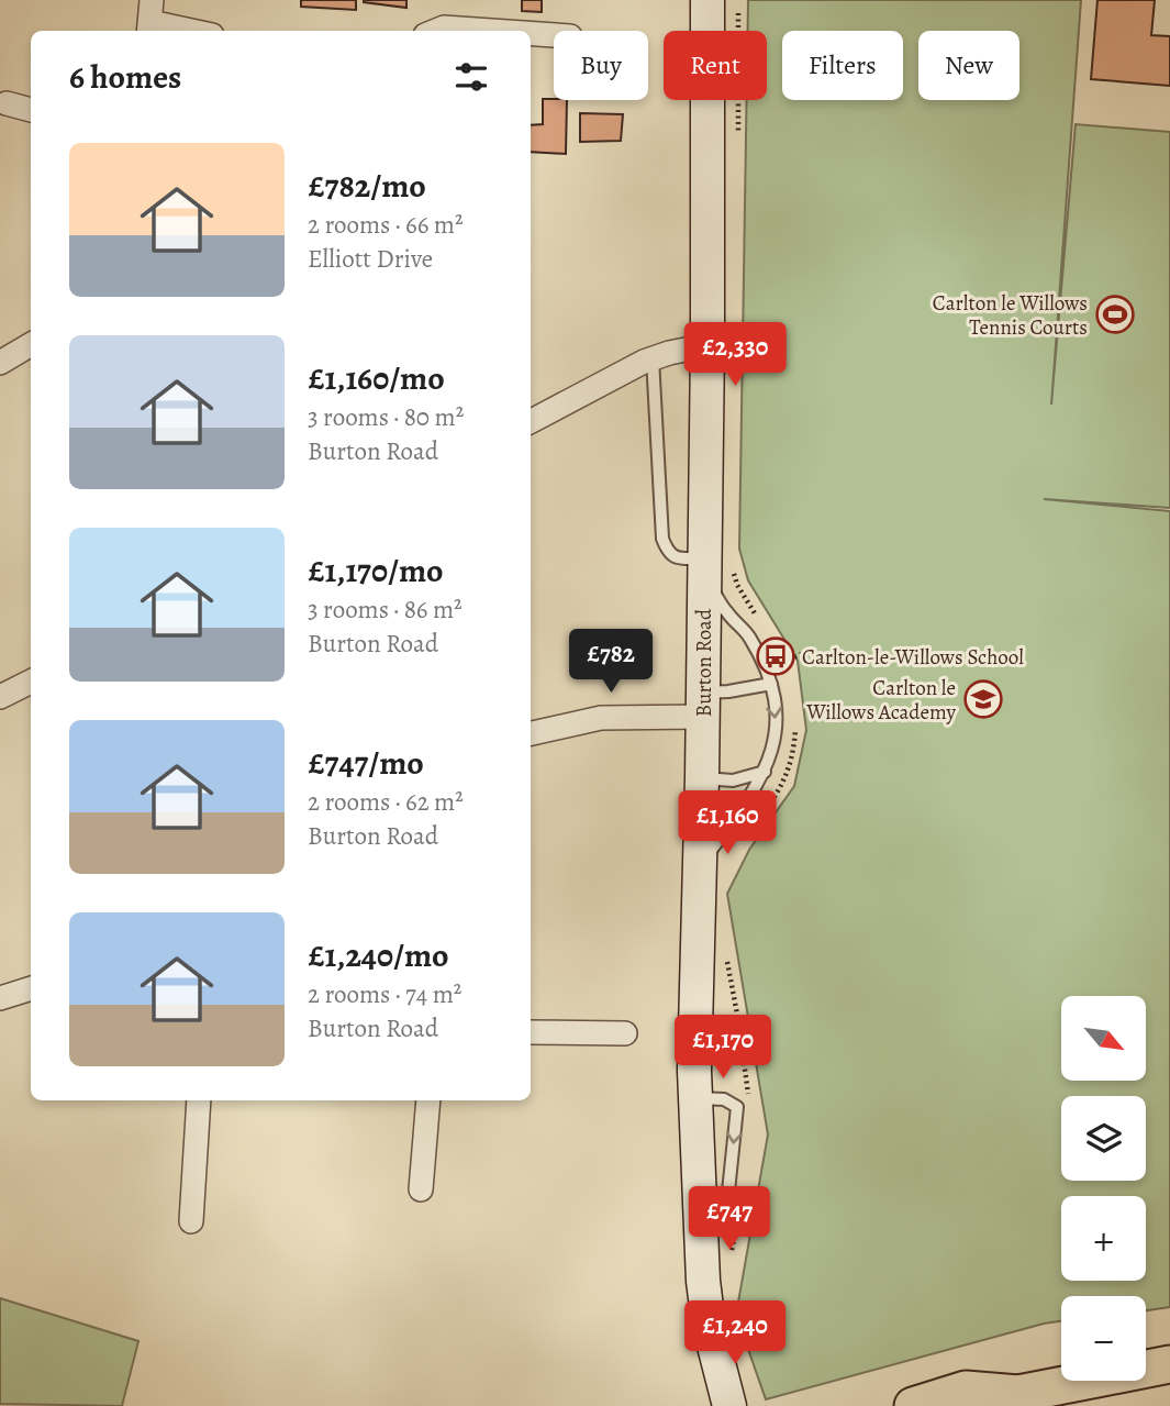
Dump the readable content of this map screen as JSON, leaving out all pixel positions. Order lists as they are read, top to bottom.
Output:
{
  "streets": {
    "street": ["Burton Road"]
  },
  "places": {
    "sports": ["Carlton le Willows Tennis Courts"],
    "bus stop": ["Carlton-le-Willows School"],
    "school or university": ["Carlton le Willows Academy"]
  },
  "north": "bottom right",
  "page": {
    "chip": [
      "Buy",
      "Rent",
      "Filters",
      "New"
    ],
    "heading": "6 homes",
    "list": [
      {
        "name": "£782/mo",
        "note": "2 rooms · 66 m² · Elliott Drive"
      },
      {
        "name": "£1,160/mo",
        "note": "3 rooms · 80 m² · Burton Road"
      },
      {
        "name": "£1,170/mo",
        "note": "3 rooms · 86 m² · Burton Road"
      },
      {
        "name": "£747/mo",
        "note": "2 rooms · 62 m² · Burton Road"
      },
      {
        "name": "£1,240/mo",
        "note": "2 rooms · 74 m² · Burton Road"
      }
    ],
    "price": [
      "£2,330",
      "£782",
      "£1,160",
      "£1,170",
      "£747",
      "£1,240"
    ],
    "map_buttons": ["+", "−"]
  }
}
